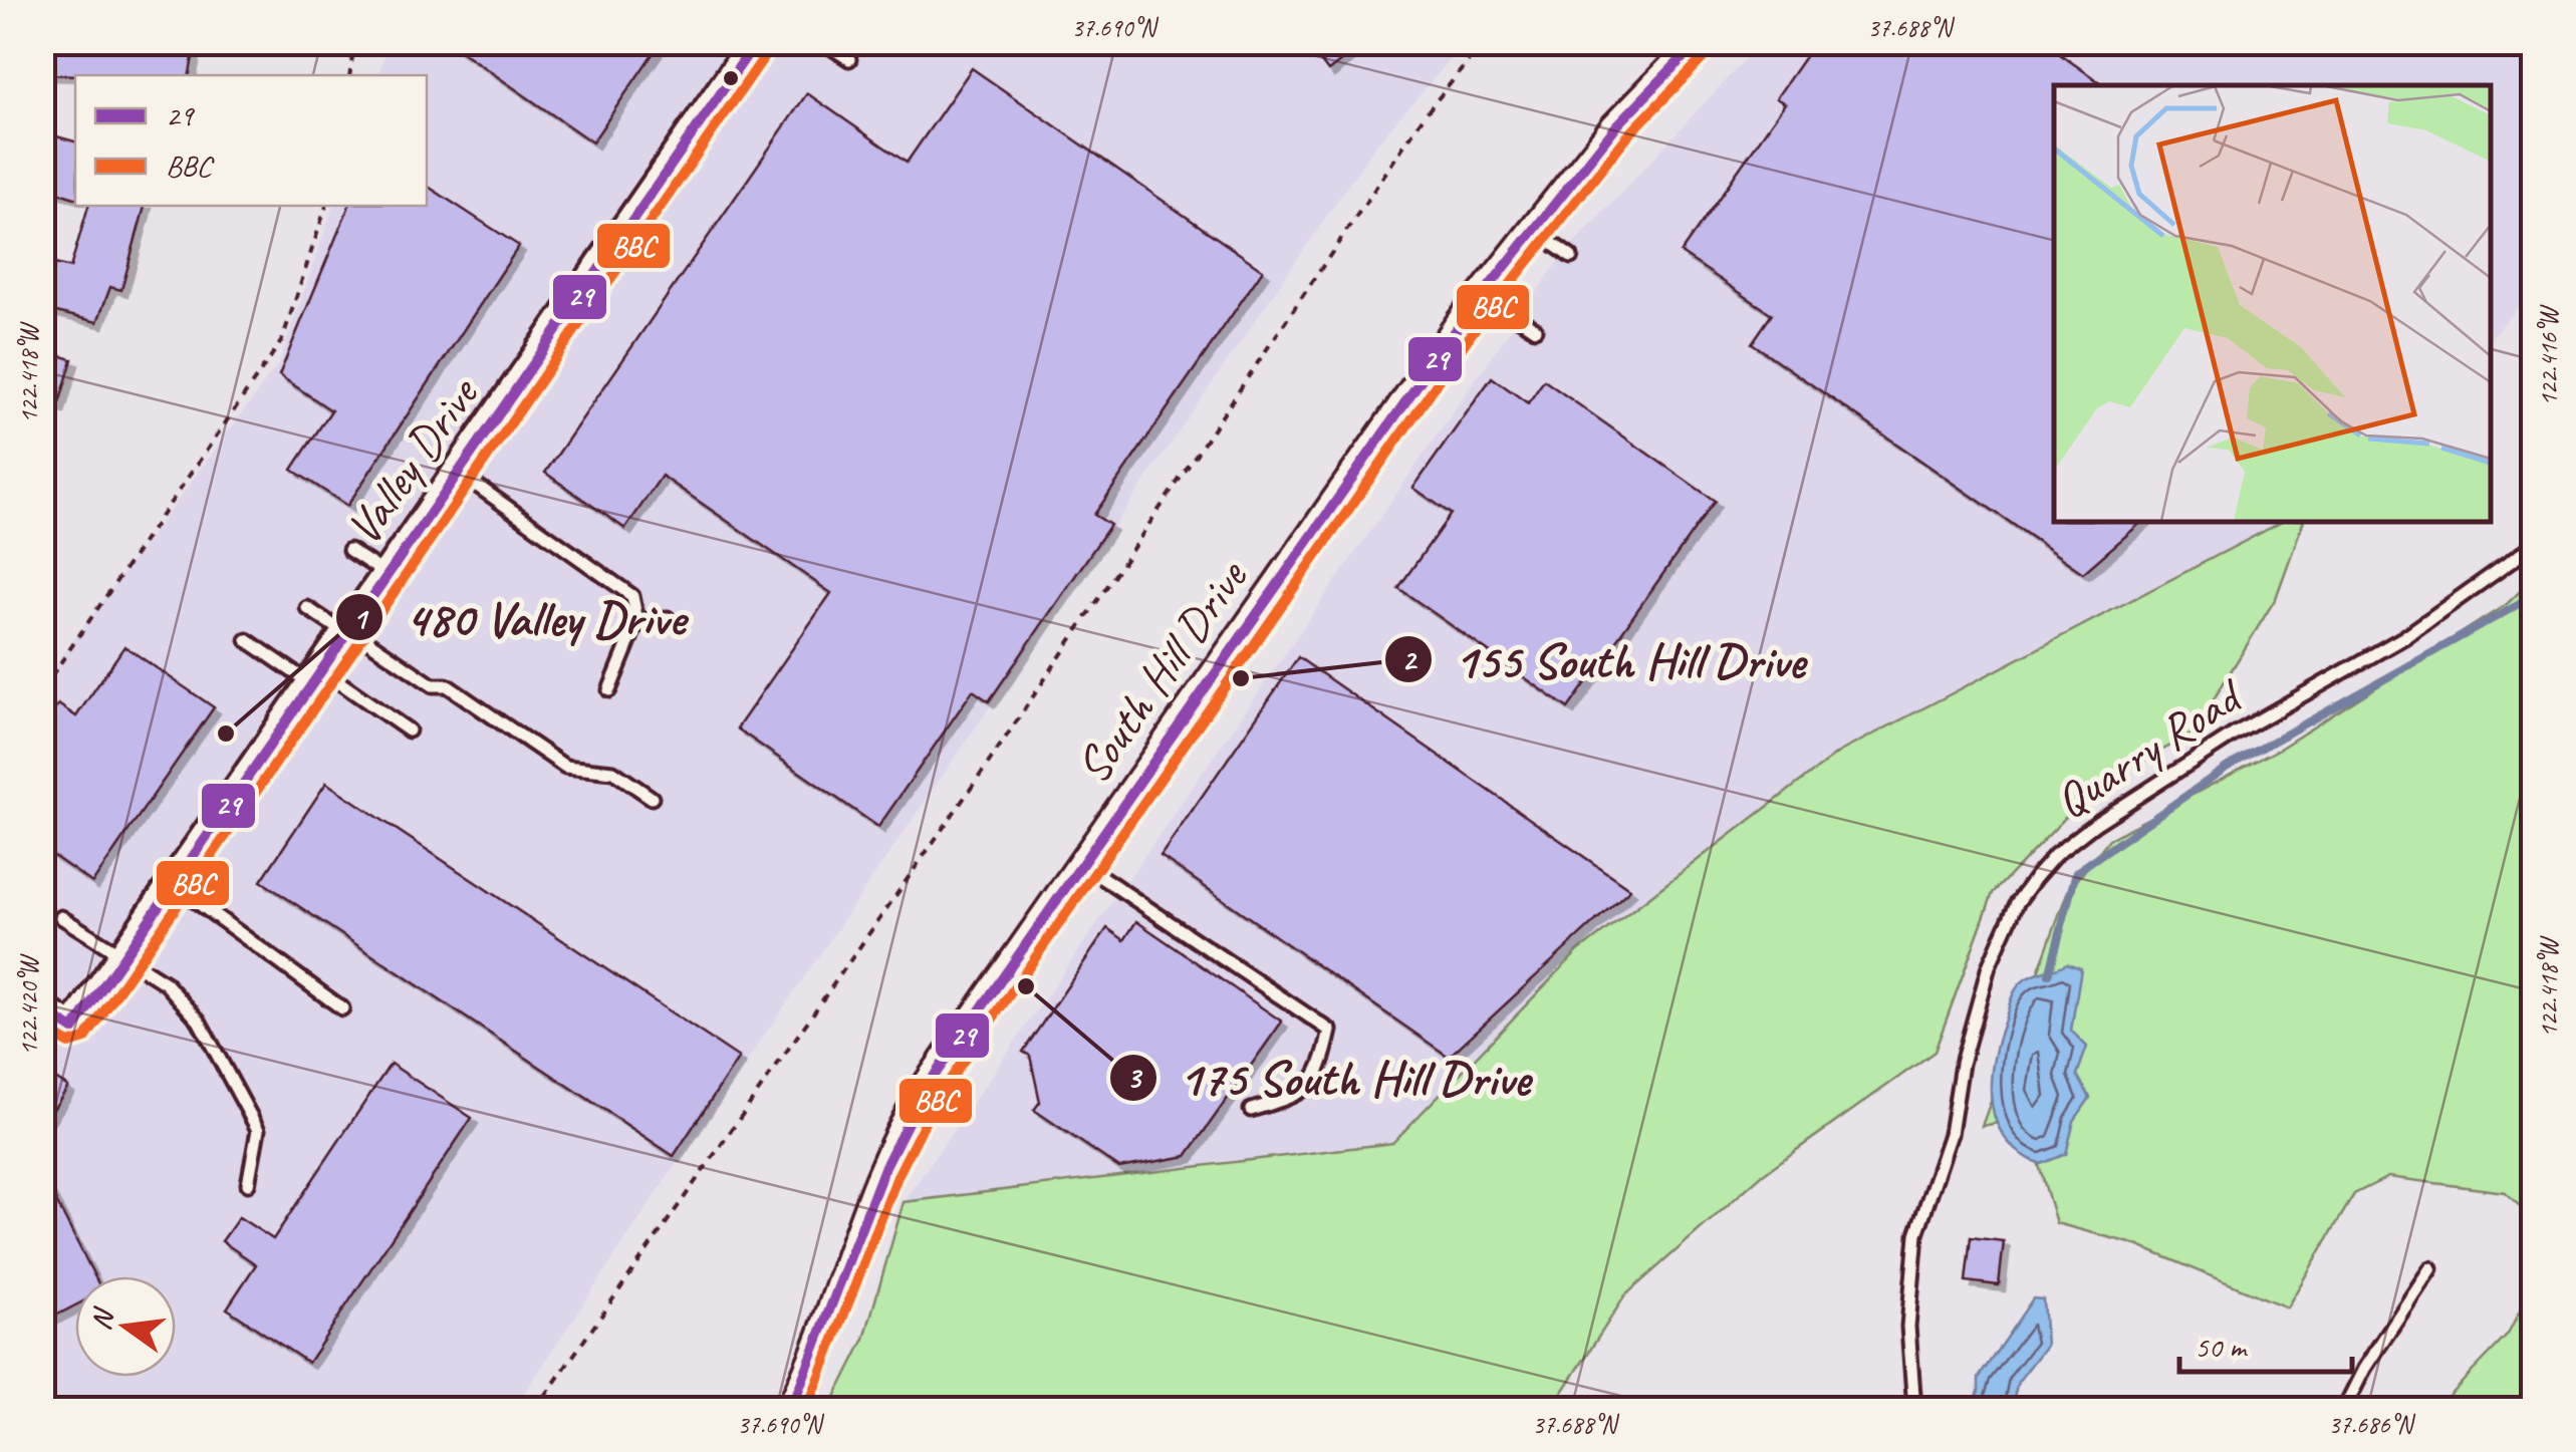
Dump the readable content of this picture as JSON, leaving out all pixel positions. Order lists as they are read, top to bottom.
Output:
{
  "streets": {
    "main road": ["Valley Drive"],
    "street": ["South Hill Drive"],
    "lane": ["Quarry Road"]
  },
  "places": ["155 South Hill Drive", "480 Valley Drive", "175 South Hill Drive"],
  "lines": ["transit line 29", "transit line BBC"],
  "legend": ["29", "BBC"],
  "scale_bar": "50 m",
  "north": "left",
  "coordinates": [
    "37.690°N",
    "37.688°N",
    "122.416°W",
    "122.418°W",
    "122.420°W",
    "37.686°N"
  ]
}
